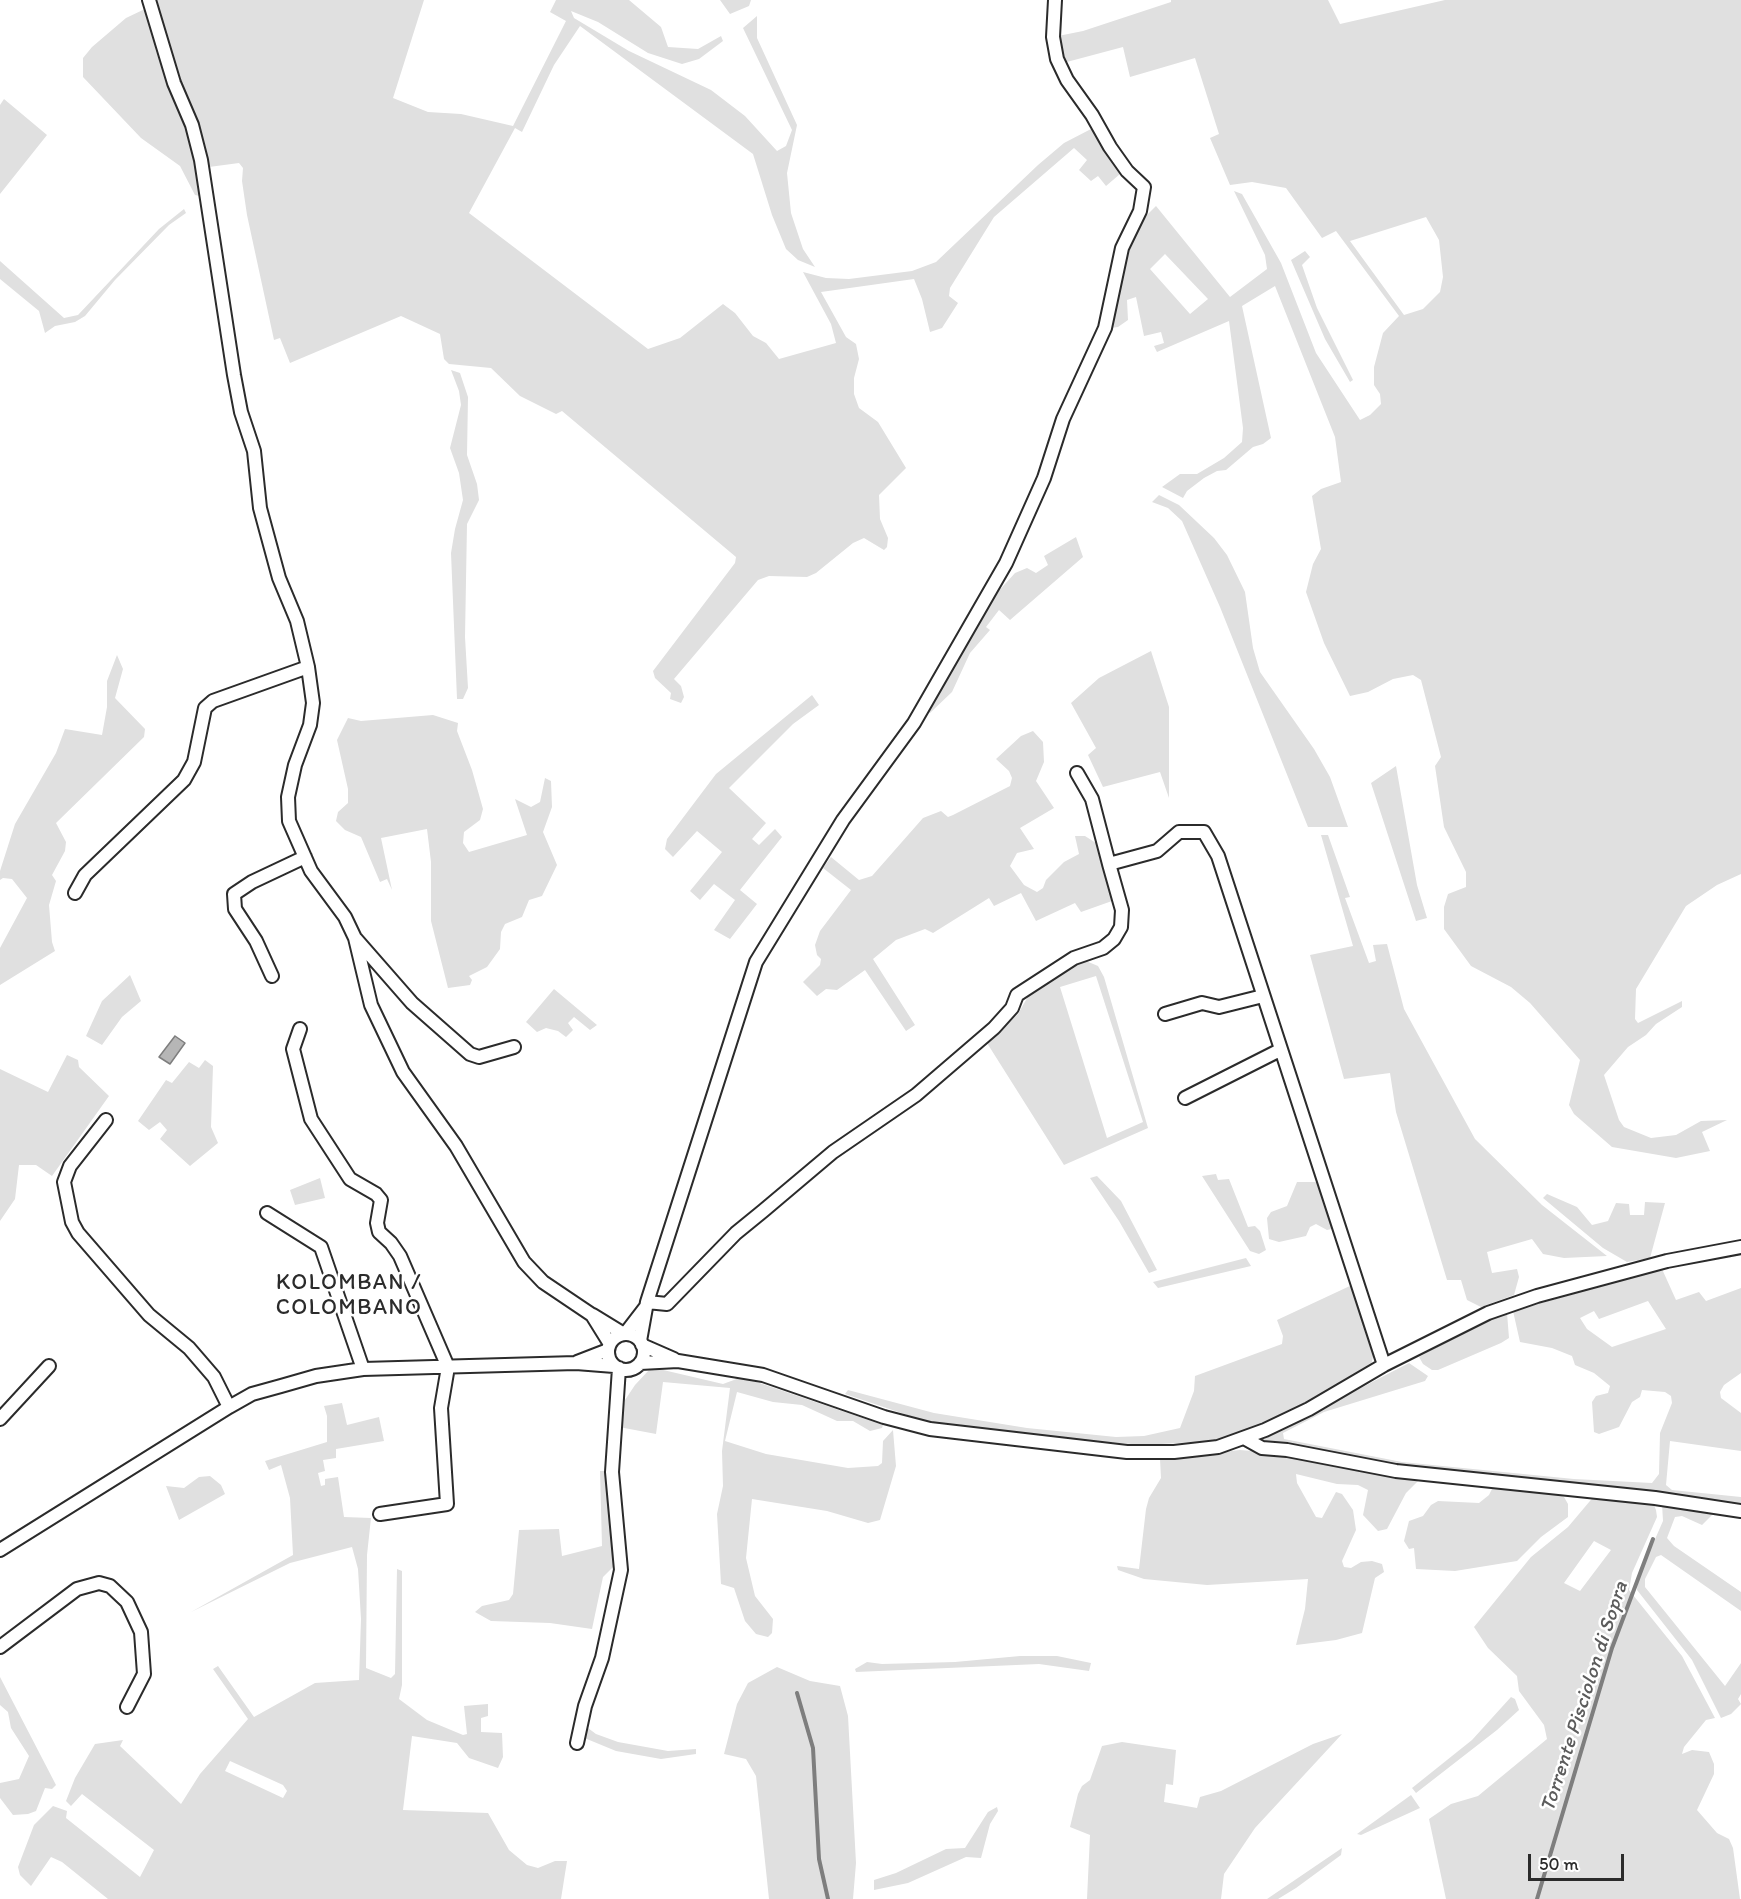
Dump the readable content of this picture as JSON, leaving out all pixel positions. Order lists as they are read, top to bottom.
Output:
{
  "districts": ["KOLOMBAN / COLOMBANO"],
  "water": ["Torrente Pisciolon di Sopra"],
  "scale_bar": "50 m"
}
